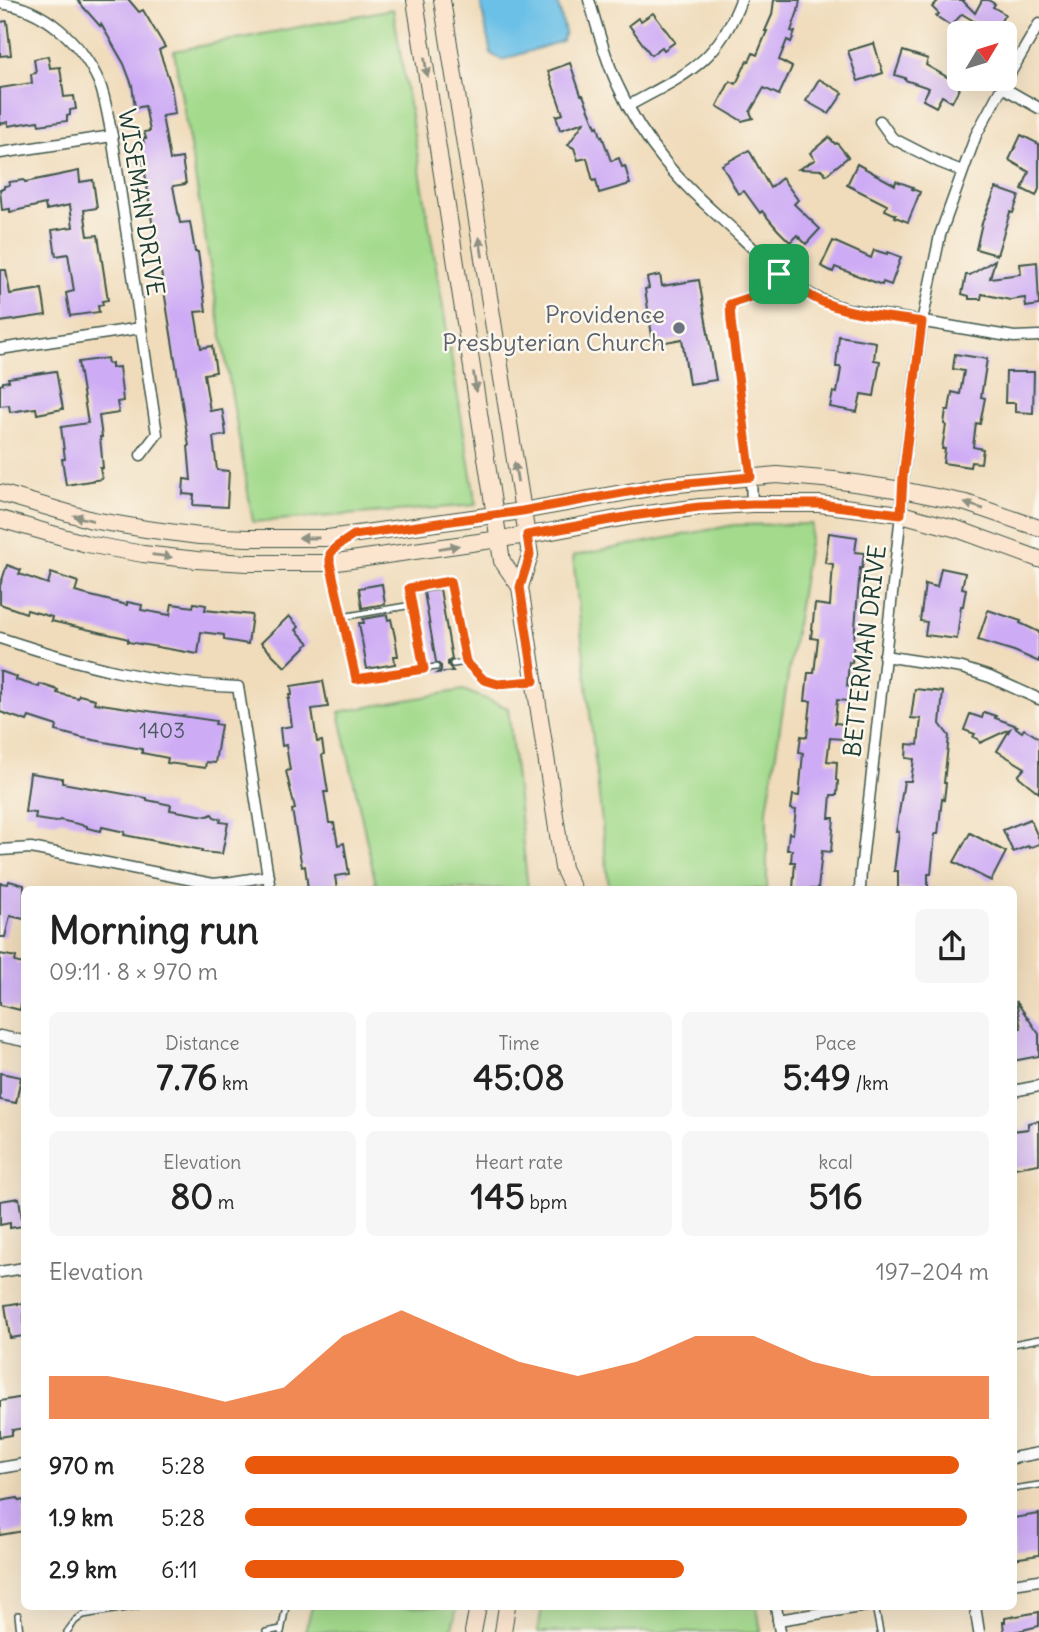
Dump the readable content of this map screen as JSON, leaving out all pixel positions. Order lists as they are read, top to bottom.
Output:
{
  "streets": {
    "street": ["WISEMAN DRIVE", "BETTERMAN DRIVE"]
  },
  "places": ["Providence Presbyterian Church"],
  "house_numbers": ["1403"],
  "north": "top right",
  "page": {
    "heading": ["Morning run", "09:11 · 8 × 970 m"],
    "stats": [
      ["Distance", "7.76 km"],
      ["Time", "45:08"],
      ["Pace", "5:49 /km"],
      ["Elevation", "80 m"],
      ["Heart rate", "145 bpm"],
      ["kcal", "516"]
    ],
    "chart": ["Elevation", "197–204 m"],
    "list": [
      {
        "name": "970 m",
        "note": "5:28"
      },
      {
        "name": "1.9 km",
        "note": "5:28"
      },
      {
        "name": "2.9 km",
        "note": "6:11"
      }
    ]
  }
}
